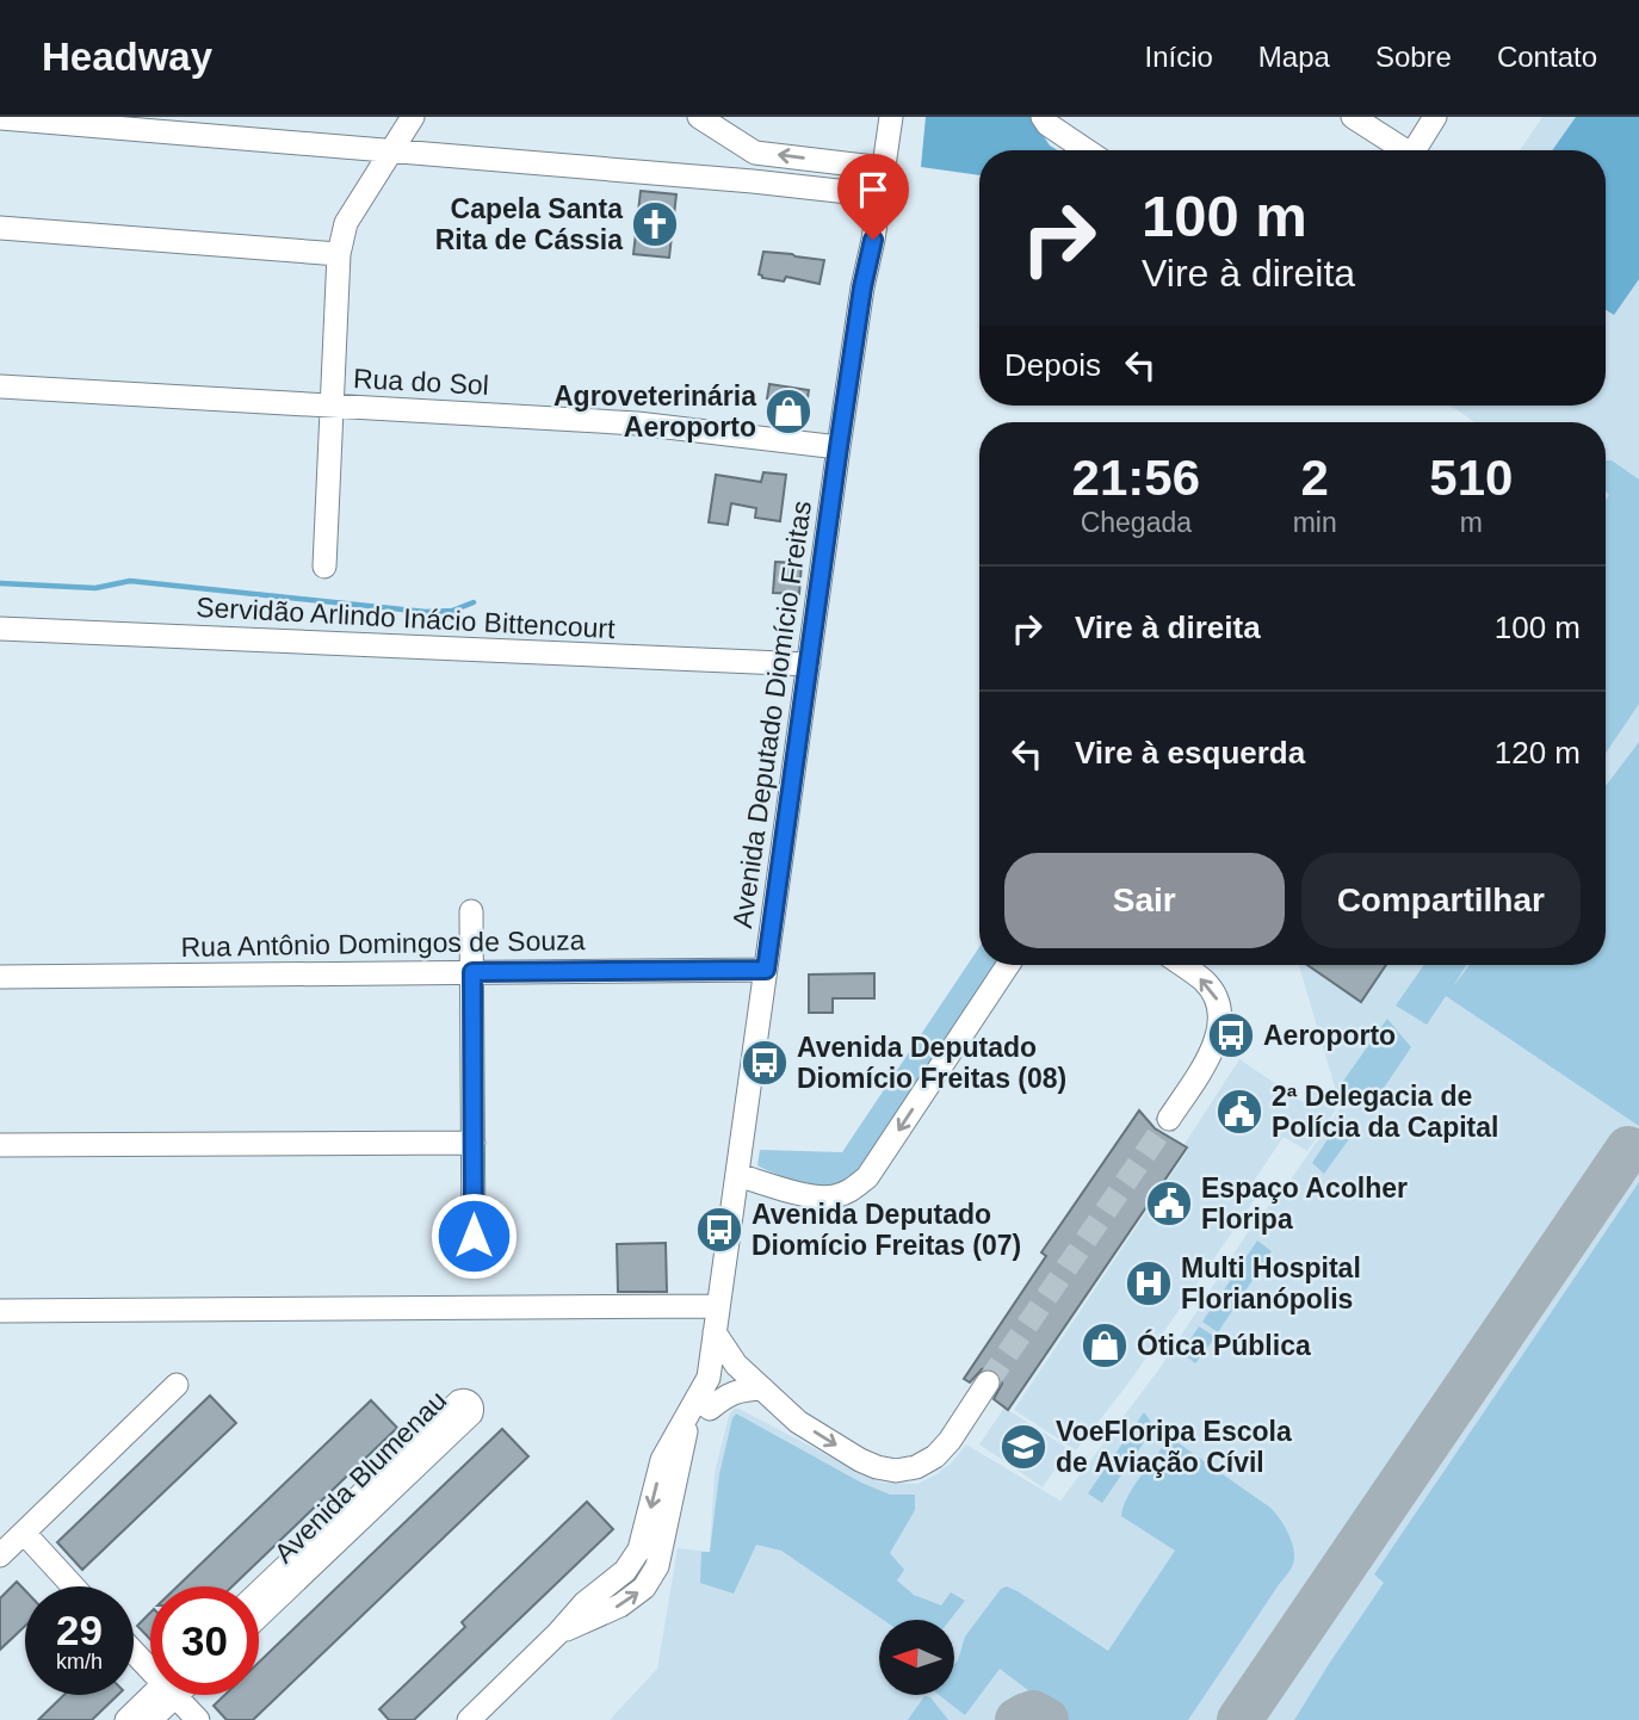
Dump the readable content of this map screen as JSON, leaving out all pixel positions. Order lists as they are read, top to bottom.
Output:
{
  "streets": {
    "street": [
      "Rua do Sol",
      "Servidão Arlindo Inácio Bittencourt",
      "Avenida Deputado Diomício Freitas",
      "Rua Antônio Domingos de Souza",
      "Avenida Blumenau"
    ]
  },
  "crossings": [
    ["Rua do Sol", "Avenida Deputado Diomício Freitas"],
    ["Servidão Arlindo Inácio Bittencourt", "Avenida Deputado Diomício Freitas"],
    ["Avenida Deputado Diomício Freitas", "Rua Antônio Domingos de Souza"]
  ],
  "places": {
    "church": ["Capela Santa Rita de Cássia"],
    "shop": ["Agroveterinária Aeroporto", "Ótica Pública"],
    "bus stop": ["Aeroporto", "Avenida Deputado Diomício Freitas (08)", "Avenida Deputado Diomício Freitas (07)"],
    "public building": ["2ª Delegacia de Polícia da Capital", "Espaço Acolher Floripa"],
    "hospital": ["Multi Hospital Florianópolis"],
    "school or university": ["VoeFloripa Escola de Aviação Cívil"]
  },
  "north": "left",
  "page": {
    "header": "Headway",
    "nav": [
      "Início",
      "Mapa",
      "Sobre",
      "Contato"
    ],
    "turn": ["100 m", "Vire à direita"],
    "then": "Depois",
    "eta": [
      "21:56",
      "Chegada",
      "2",
      "min",
      "510",
      "m"
    ],
    "list": [
      {
        "name": "Vire à direita",
        "value": "100 m"
      },
      {
        "name": "Vire à esquerda",
        "value": "120 m"
      }
    ],
    "buttons": ["Sair", "Compartilhar"],
    "speed": "29 km/h",
    "limit": "30"
  }
}
